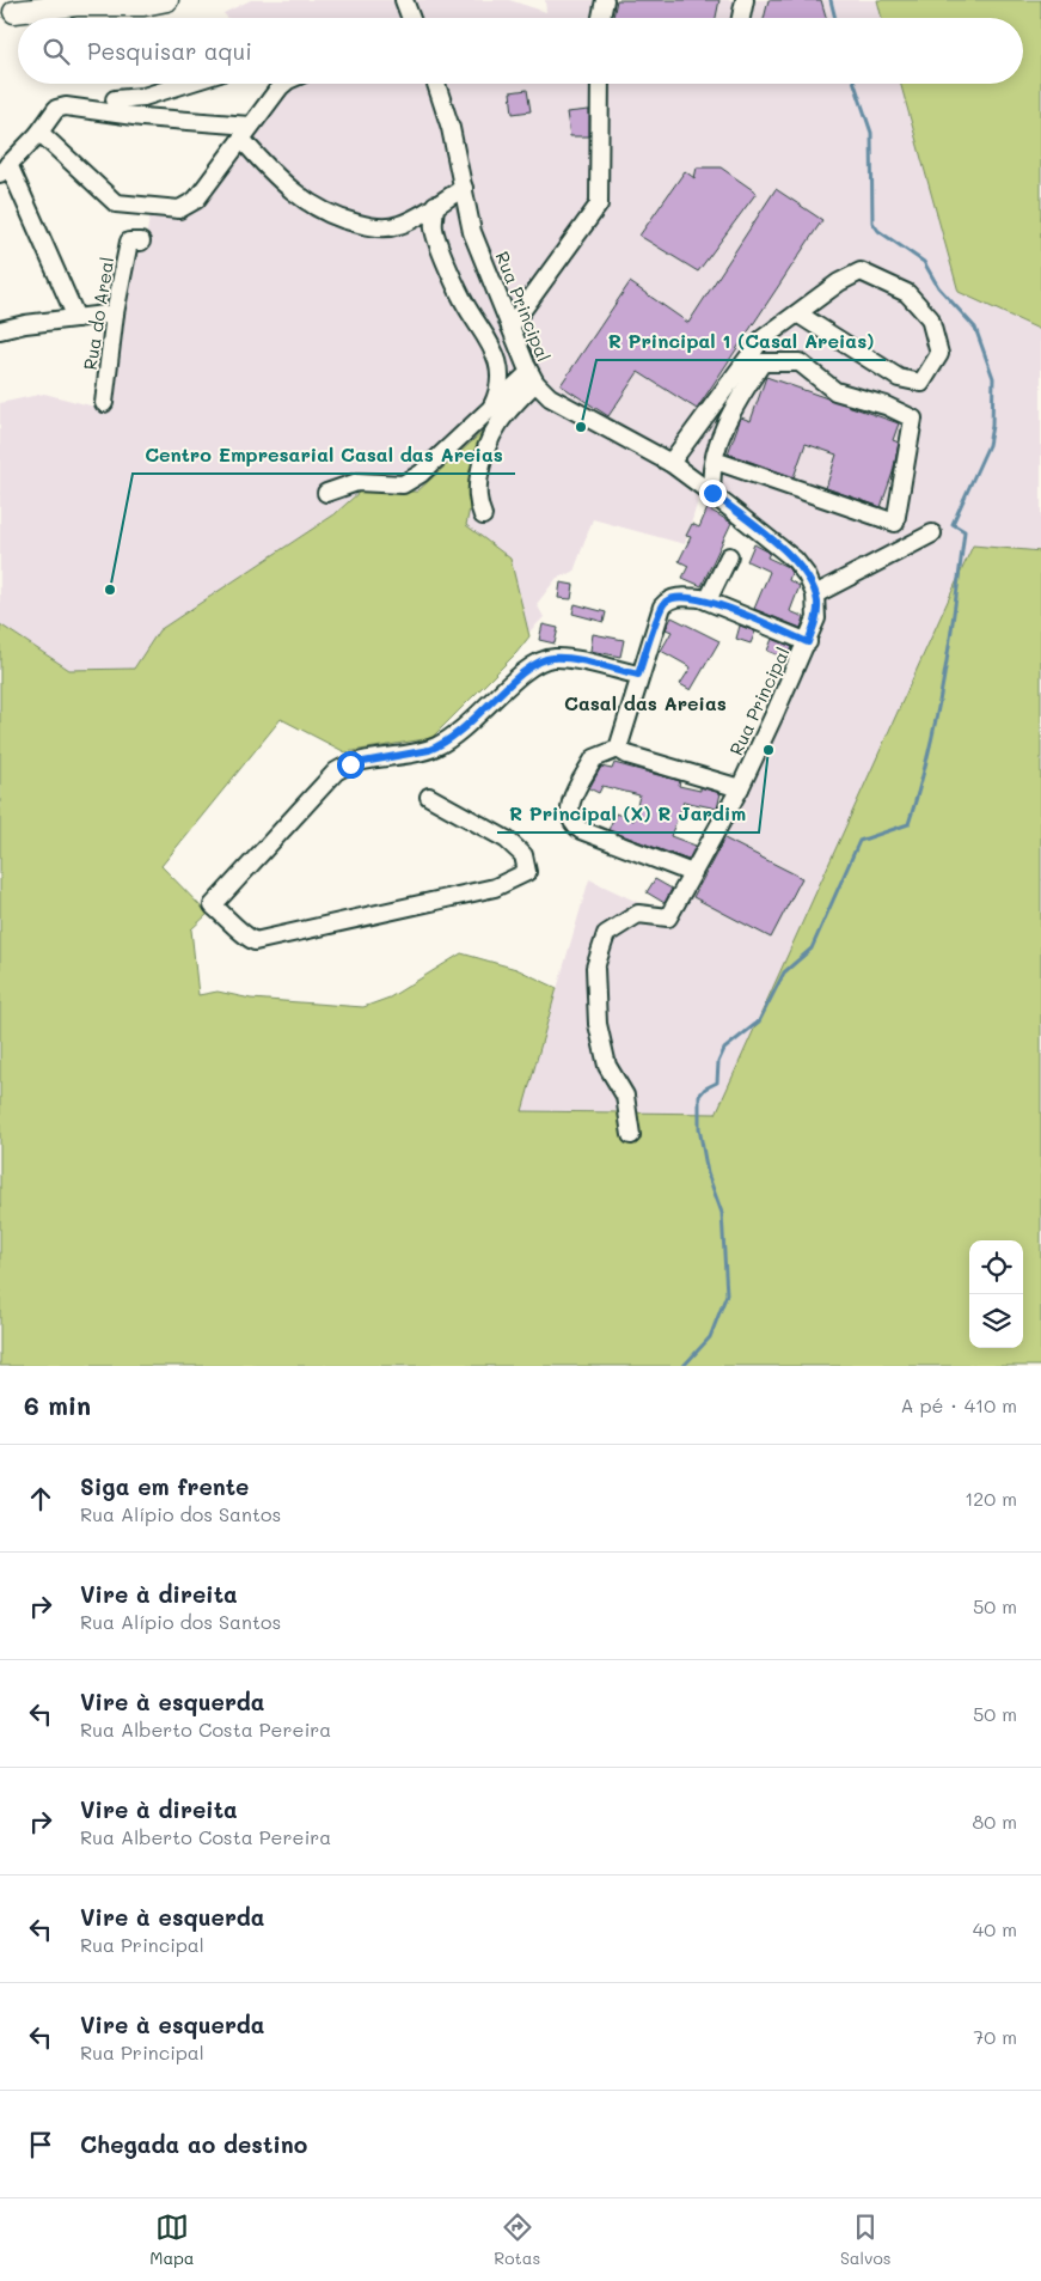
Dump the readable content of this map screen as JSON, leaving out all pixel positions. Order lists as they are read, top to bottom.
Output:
{
  "streets": {
    "street": ["Rua Principal", "Rua do Areal"]
  },
  "districts": ["Casal das Areias"],
  "places": ["R Principal 1 (Casal Areias)", "Centro Empresarial Casal das Areias", "R Principal (X) R Jardim"],
  "page": {
    "search": "Pesquisar aqui",
    "heading": ["6 min", "A pé · 410 m"],
    "list": [
      ["Siga em frente", "Rua Alípio dos Santos", "120 m"],
      ["Vire à direita", "Rua Alípio dos Santos", "50 m"],
      ["Vire à esquerda", "Rua Alberto Costa Pereira", "50 m"],
      ["Vire à direita", "Rua Alberto Costa Pereira", "80 m"],
      ["Vire à esquerda", "Rua Principal", "40 m"],
      ["Vire à esquerda", "Rua Principal", "70 m"],
      "Chegada ao destino"
    ],
    "nav": ["Mapa", "Rotas", "Salvos"]
  }
}
